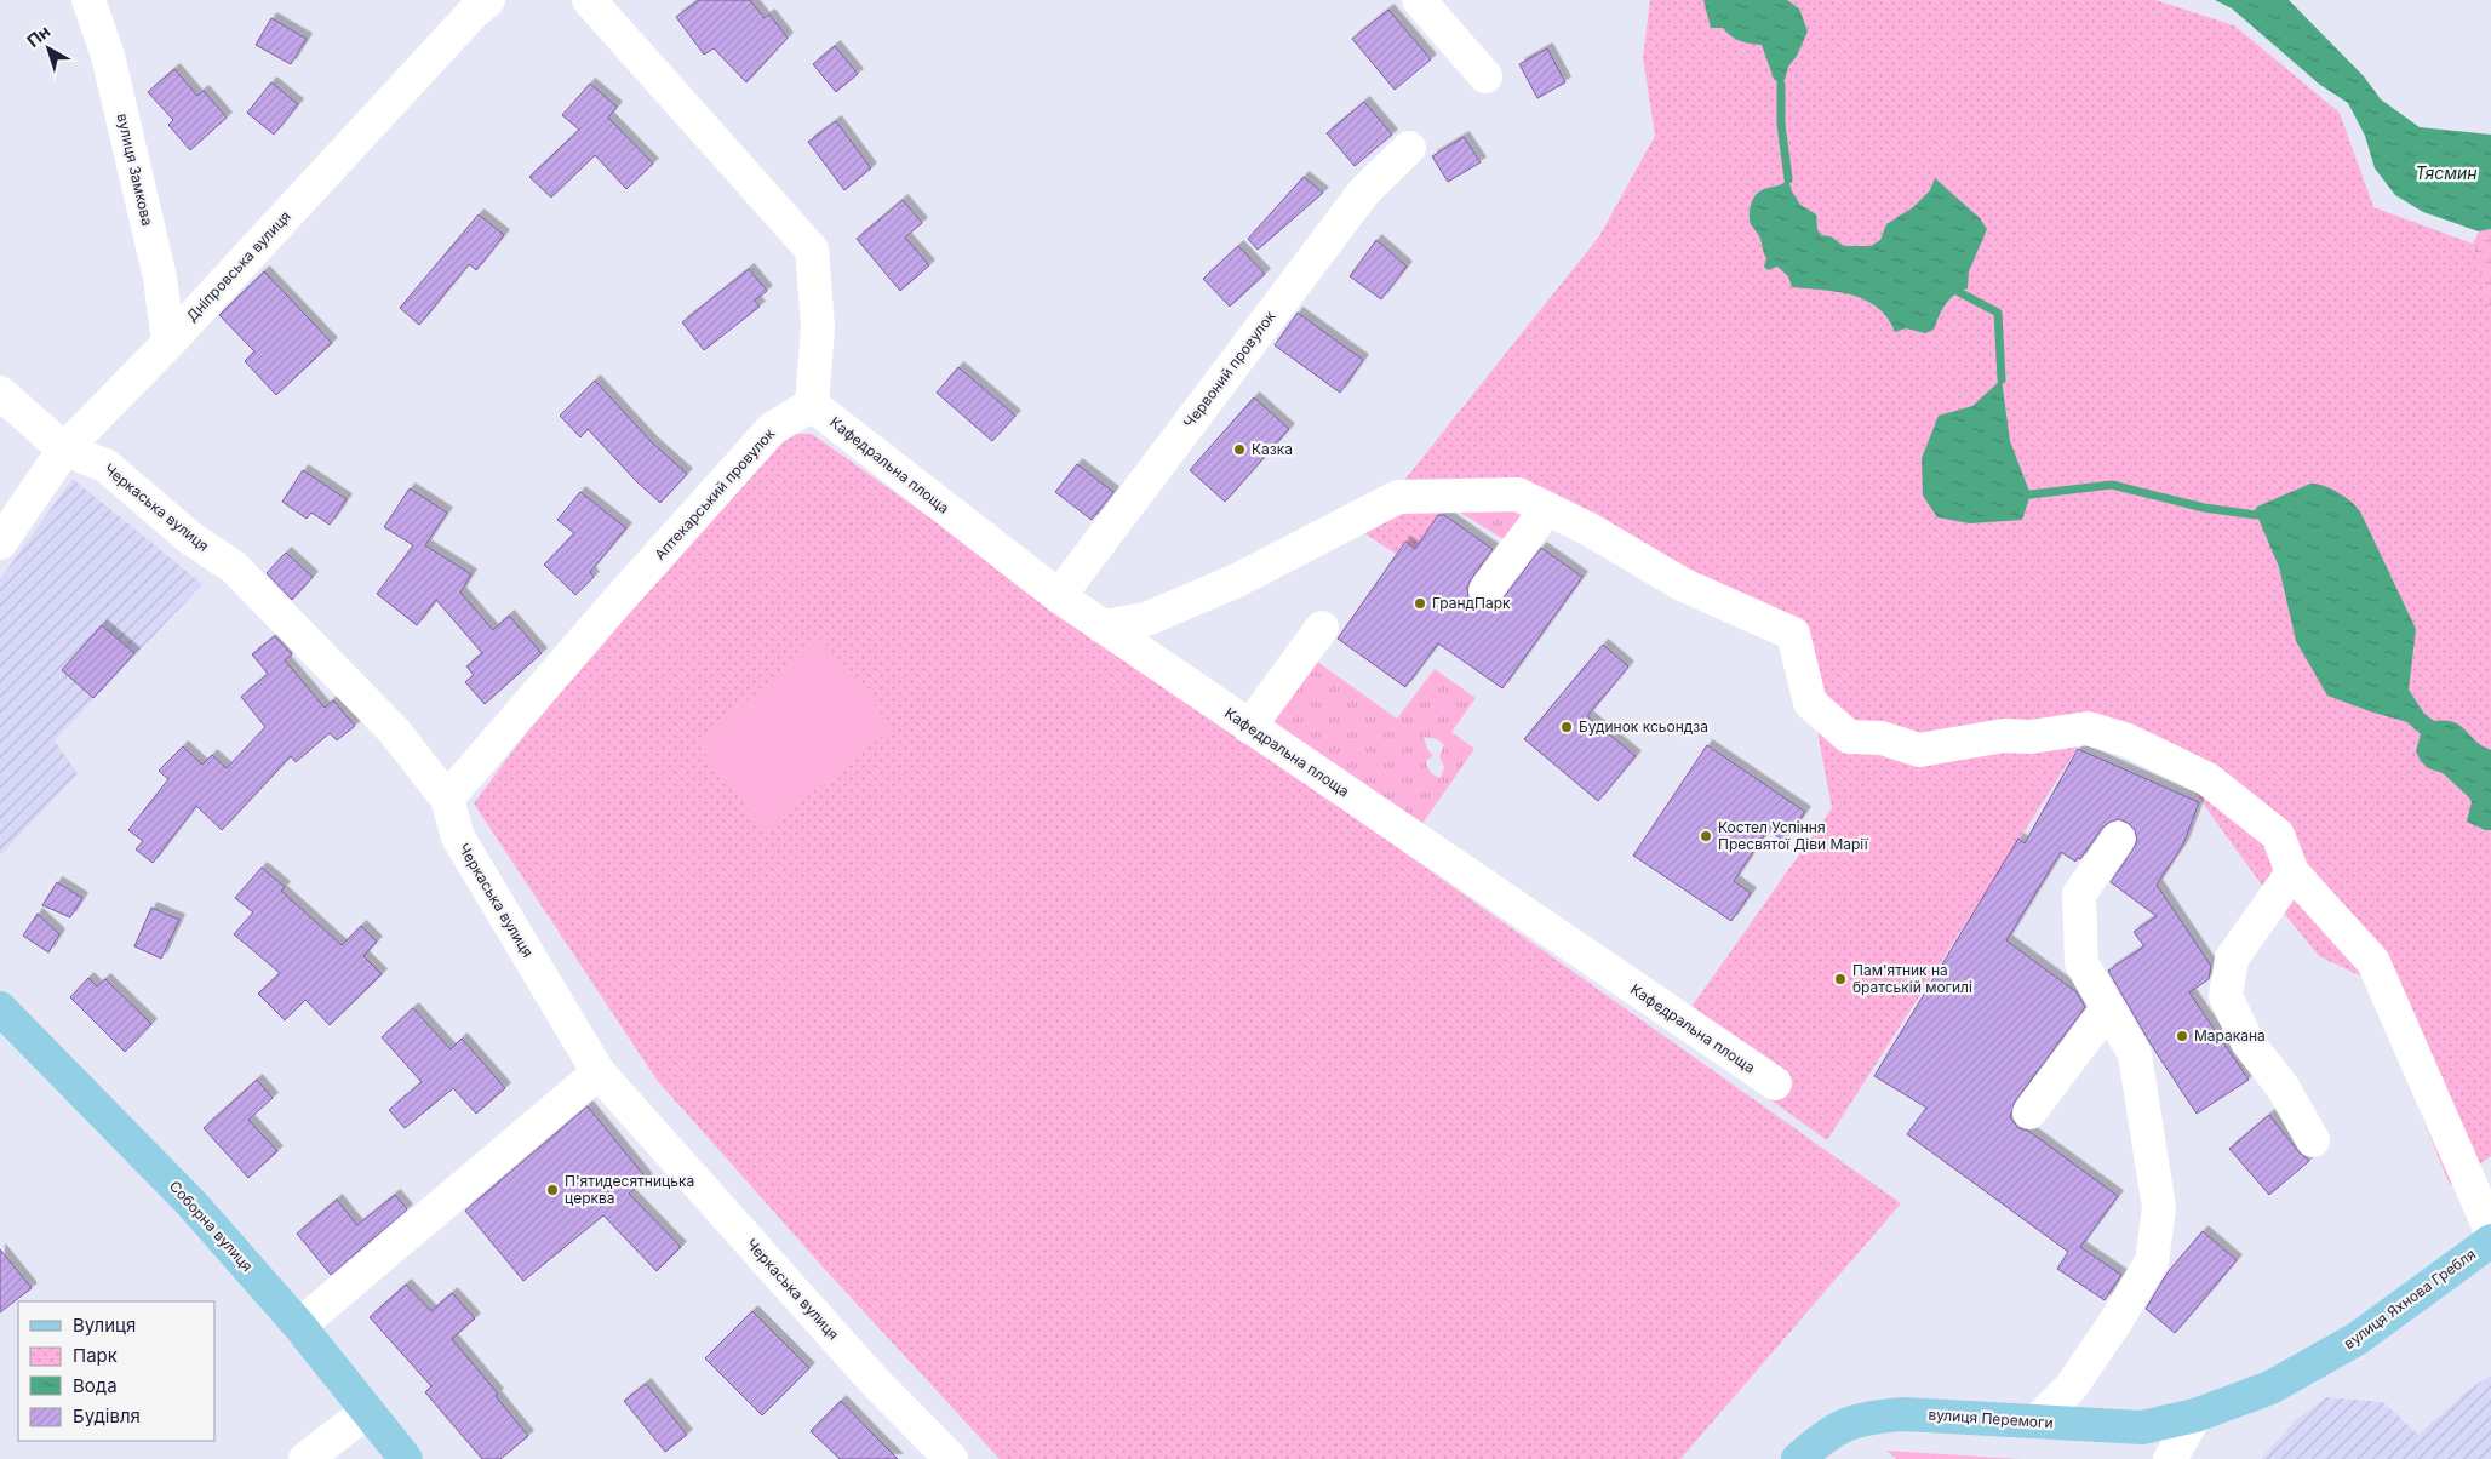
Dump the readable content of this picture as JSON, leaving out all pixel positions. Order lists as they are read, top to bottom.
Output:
{
  "streets": {
    "main road": ["Соборна вулиця", "вулиця Яхнова Гребля", "вулиця Перемоги"],
    "street": [
      "вулиця Замкова",
      "Дніпровська вулиця",
      "Червоний провулок",
      "Кафедральна площа",
      "Аптекарський провулок",
      "Черкаська вулиця"
    ]
  },
  "crossings": [
    ["вулиця Замкова", "Дніпровська вулиця"],
    ["Дніпровська вулиця", "Черкаська вулиця"],
    ["Червоний провулок", "Кафедральна площа"],
    ["Кафедральна площа", "Аптекарський провулок"],
    ["Аптекарський провулок", "Черкаська вулиця"],
    ["вулиця Яхнова Гребля", "вулиця Перемоги"]
  ],
  "water": ["Тясмин"],
  "places": [
    "Казка",
    "ГрандПарк",
    "Будинок ксьондза",
    "Костел Успіння Пресвятої Діви Марії",
    "Пам'ятник на братській могилі",
    "Маракана",
    "П'ятидесятницька церква"
  ],
  "legend": [
    "Вулиця",
    "Парк",
    "Вода",
    "Будівля"
  ],
  "north": "top left"
}
